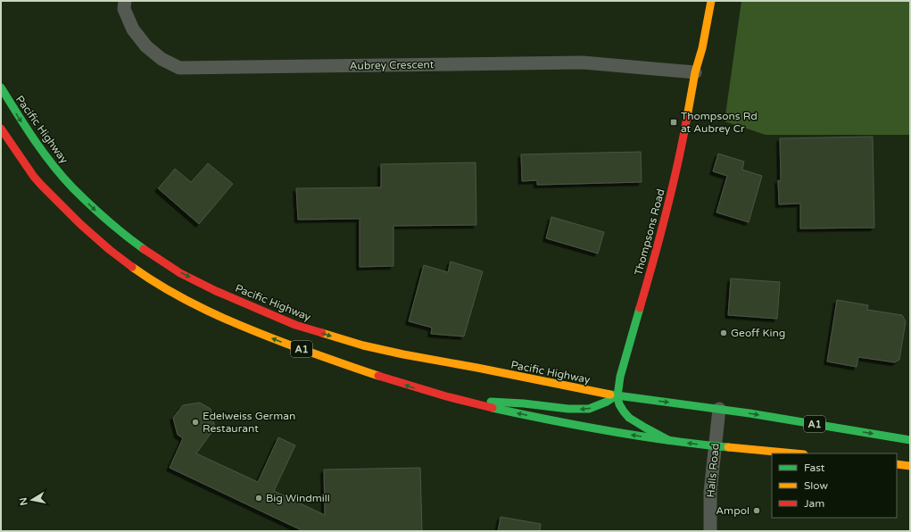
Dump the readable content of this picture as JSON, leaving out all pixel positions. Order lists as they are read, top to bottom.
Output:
{
  "streets": {
    "main road": ["Pacific Highway", "Thompsons Road", "A1"],
    "street": ["Aubrey Crescent", "Halls Road"]
  },
  "crossings": [
    ["Aubrey Crescent", "Thompsons Road"],
    ["Pacific Highway", "Thompsons Road"],
    ["Pacific Highway", "Halls Road"],
    ["A1", "Halls Road"]
  ],
  "places": {
    "transit": ["Thompsons Rd at Aubrey Cr"],
    "other": [
      "Geoff King",
      "Edelweiss German Restaurant",
      "Big Windmill",
      "Ampol"
    ]
  },
  "legend": ["Fast", "Slow", "Jam"],
  "north": "left"
}
